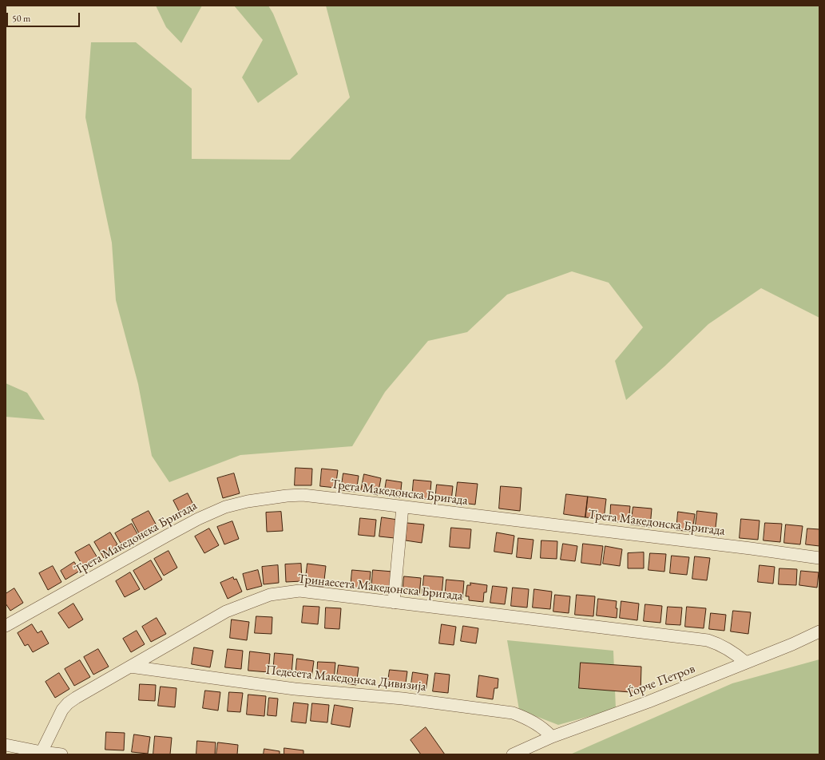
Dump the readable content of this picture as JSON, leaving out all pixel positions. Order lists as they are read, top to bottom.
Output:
{
  "streets": {
    "street": [
      "Трета Македонска Бригада",
      "Тринаесета Македонска Бригада",
      "Педесета Македонска Дивизија",
      "Ѓорче Петров"
    ]
  },
  "crossings": [
    ["Тринаесета Македонска Бригада", "Педесета Македонска Дивизија"],
    ["Тринаесета Македонска Бригада", "Ѓорче Петров"],
    ["Педесета Македонска Дивизија", "Ѓорче Петров"]
  ],
  "scale_bar": "50 m"
}
